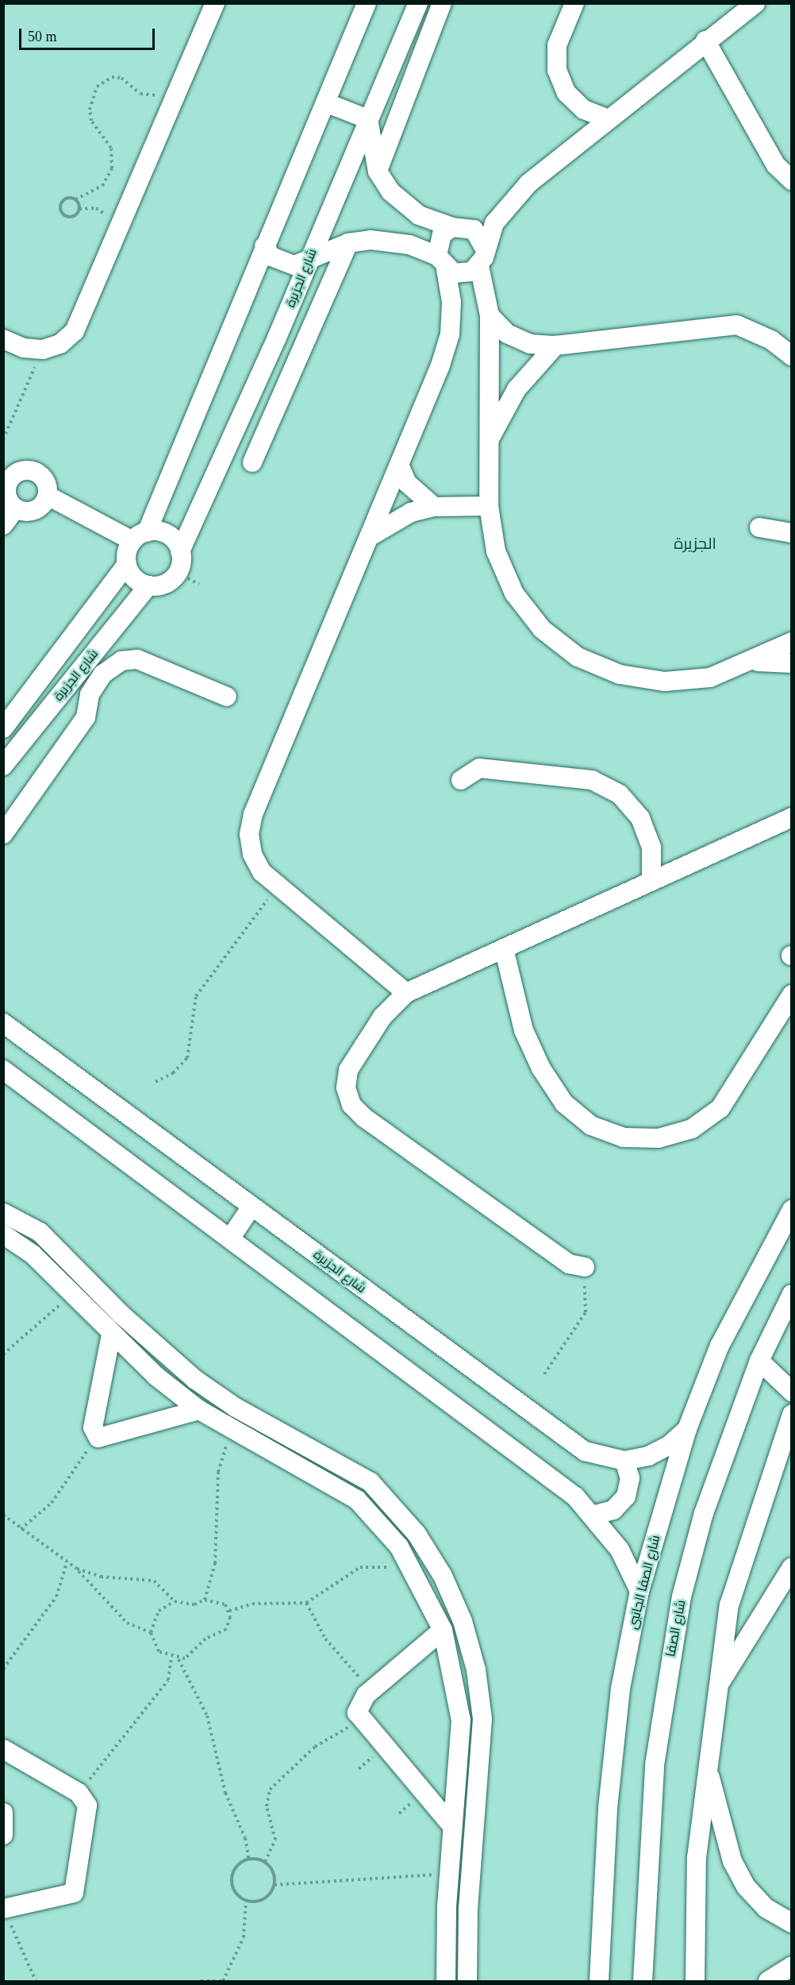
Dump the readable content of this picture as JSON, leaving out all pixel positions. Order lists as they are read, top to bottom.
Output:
{
  "streets": {
    "street": ["شارع الجزيرة", "شارع الصفا الجانبى", "شارع الصفا"]
  },
  "crossings": [
    ["شارع الجزيرة", "شارع الصفا الجانبى"]
  ],
  "districts": ["الجزيرة"],
  "scale_bar": "50 m"
}
